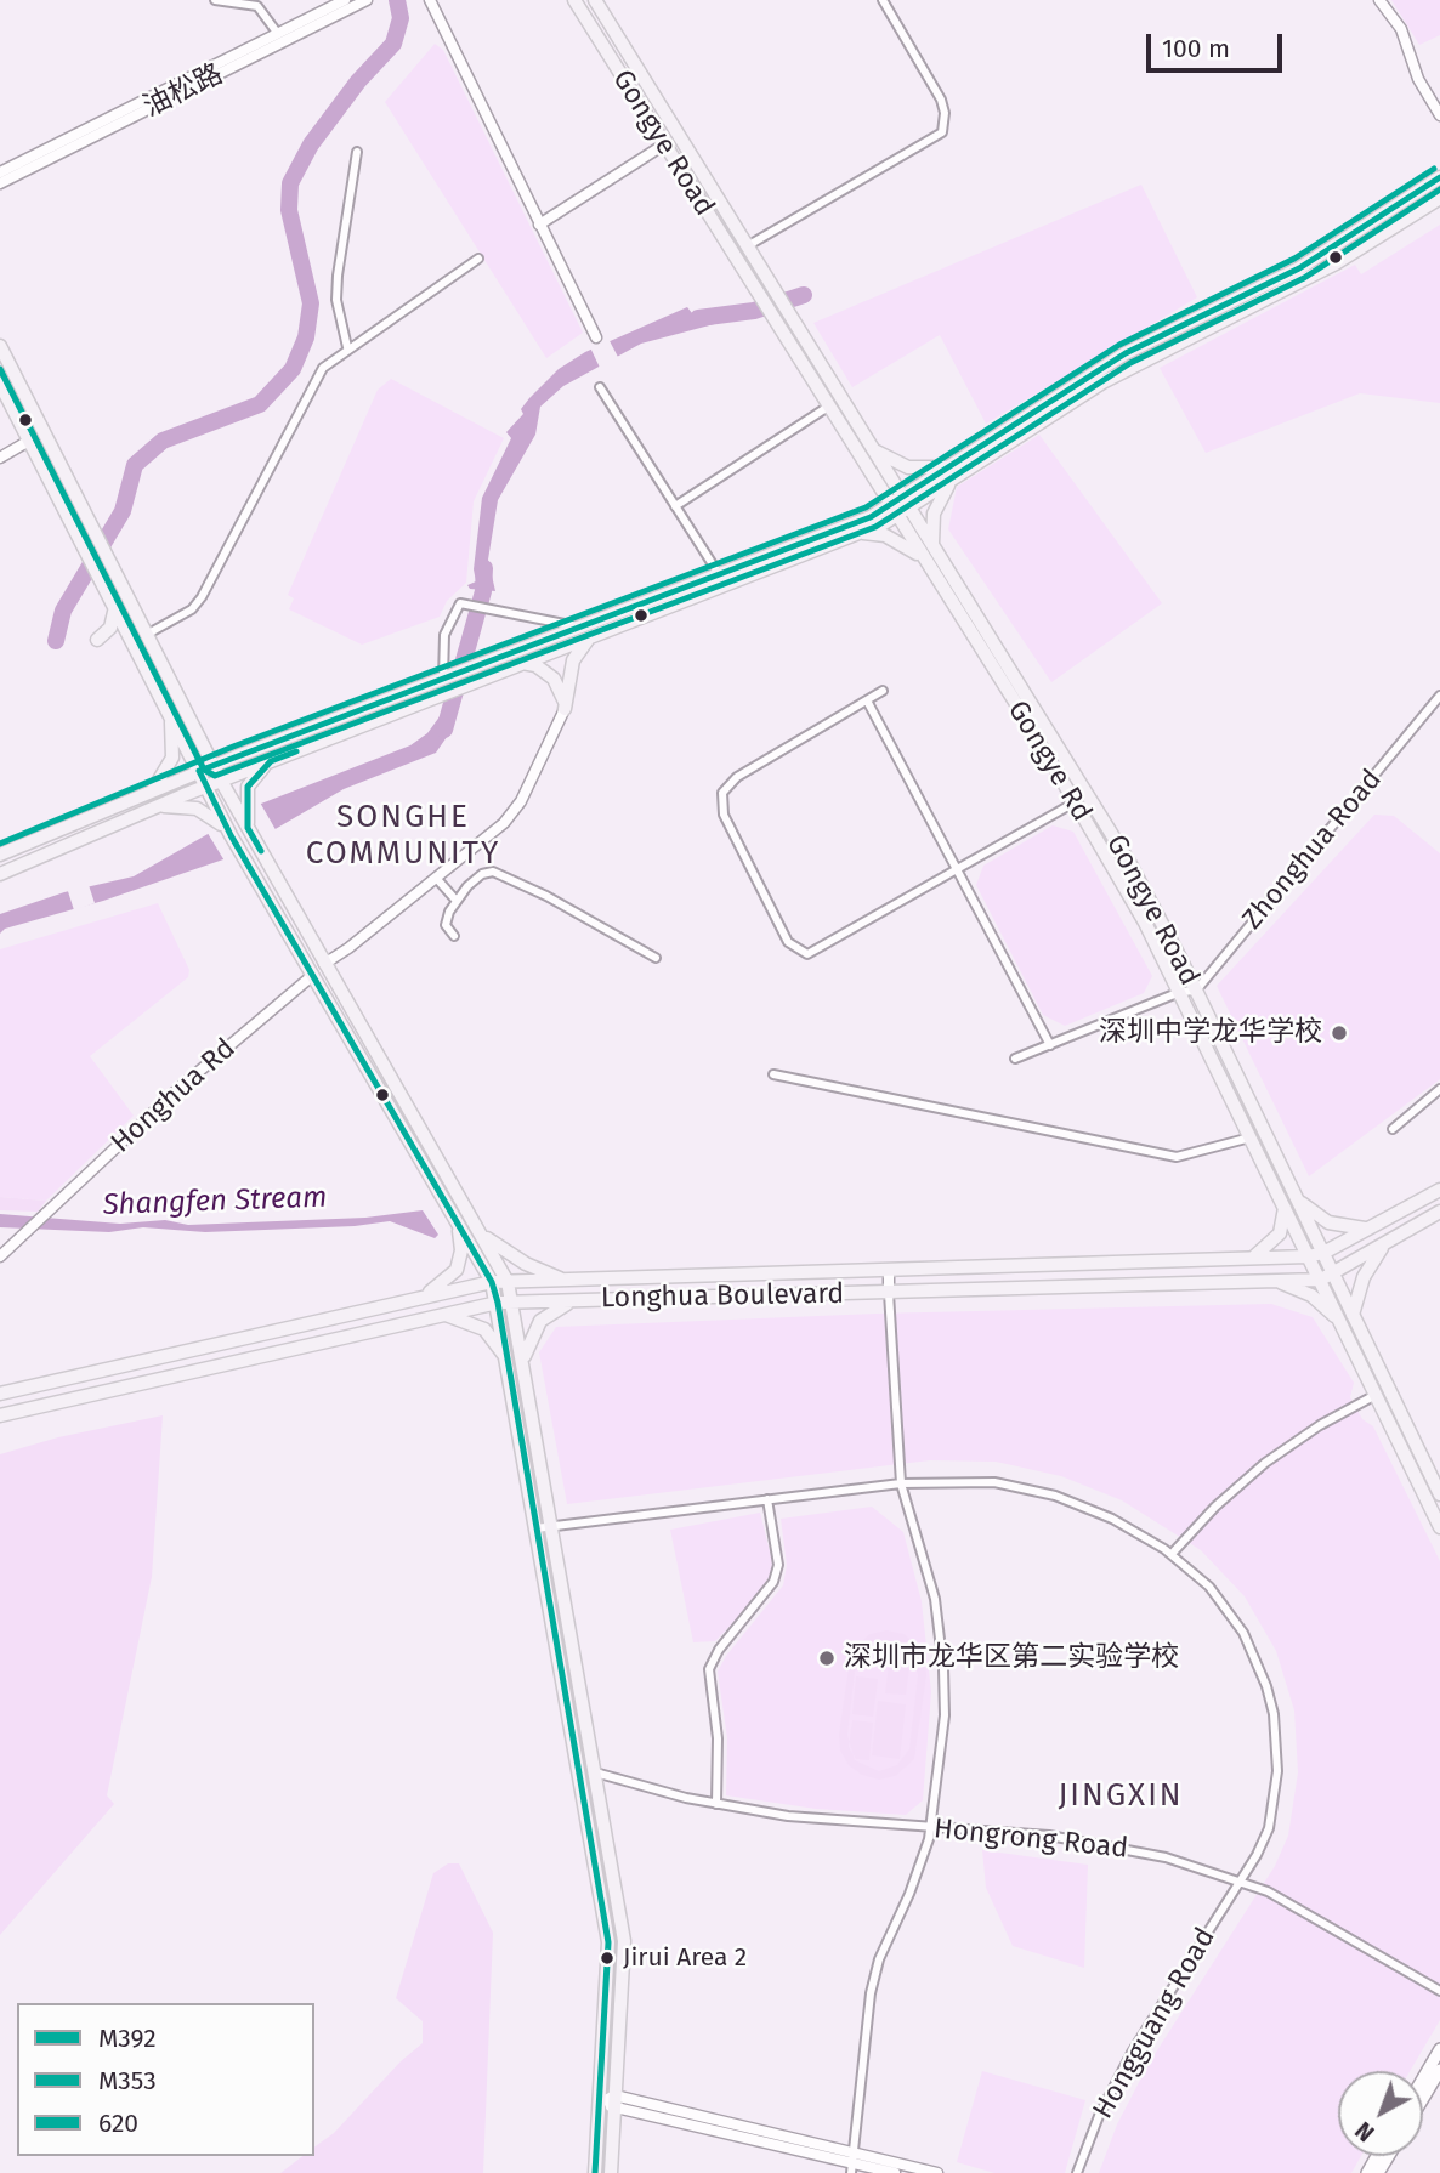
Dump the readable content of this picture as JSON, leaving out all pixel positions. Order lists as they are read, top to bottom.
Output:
{
  "streets": {
    "main road": ["Gongye Road", "Gongye Rd", "Longhua Boulevard"],
    "street": [
      "油松路",
      "Zhonghua Road",
      "Honghua Rd",
      "Hongrong Road",
      "Hongguang Road"
    ]
  },
  "crossings": [
    ["Gongye Road", "Gongye Rd"],
    ["Gongye Road", "Zhonghua Road"],
    ["Gongye Road", "Longhua Boulevard"],
    ["Gongye Rd", "Longhua Boulevard"],
    ["Hongrong Road", "Hongguang Road"]
  ],
  "districts": ["SONGHE COMMUNITY", "JINGXIN"],
  "water": ["Shangfen Stream"],
  "places": ["深圳中学龙华学校", "深圳市龙华区第二实验学校", "Jirui Area 2"],
  "lines": ["transit line 620", "transit line M392", "transit line M353"],
  "legend": ["M392", "M353", "620"],
  "scale_bar": "100 m",
  "north": "bottom left"
}
